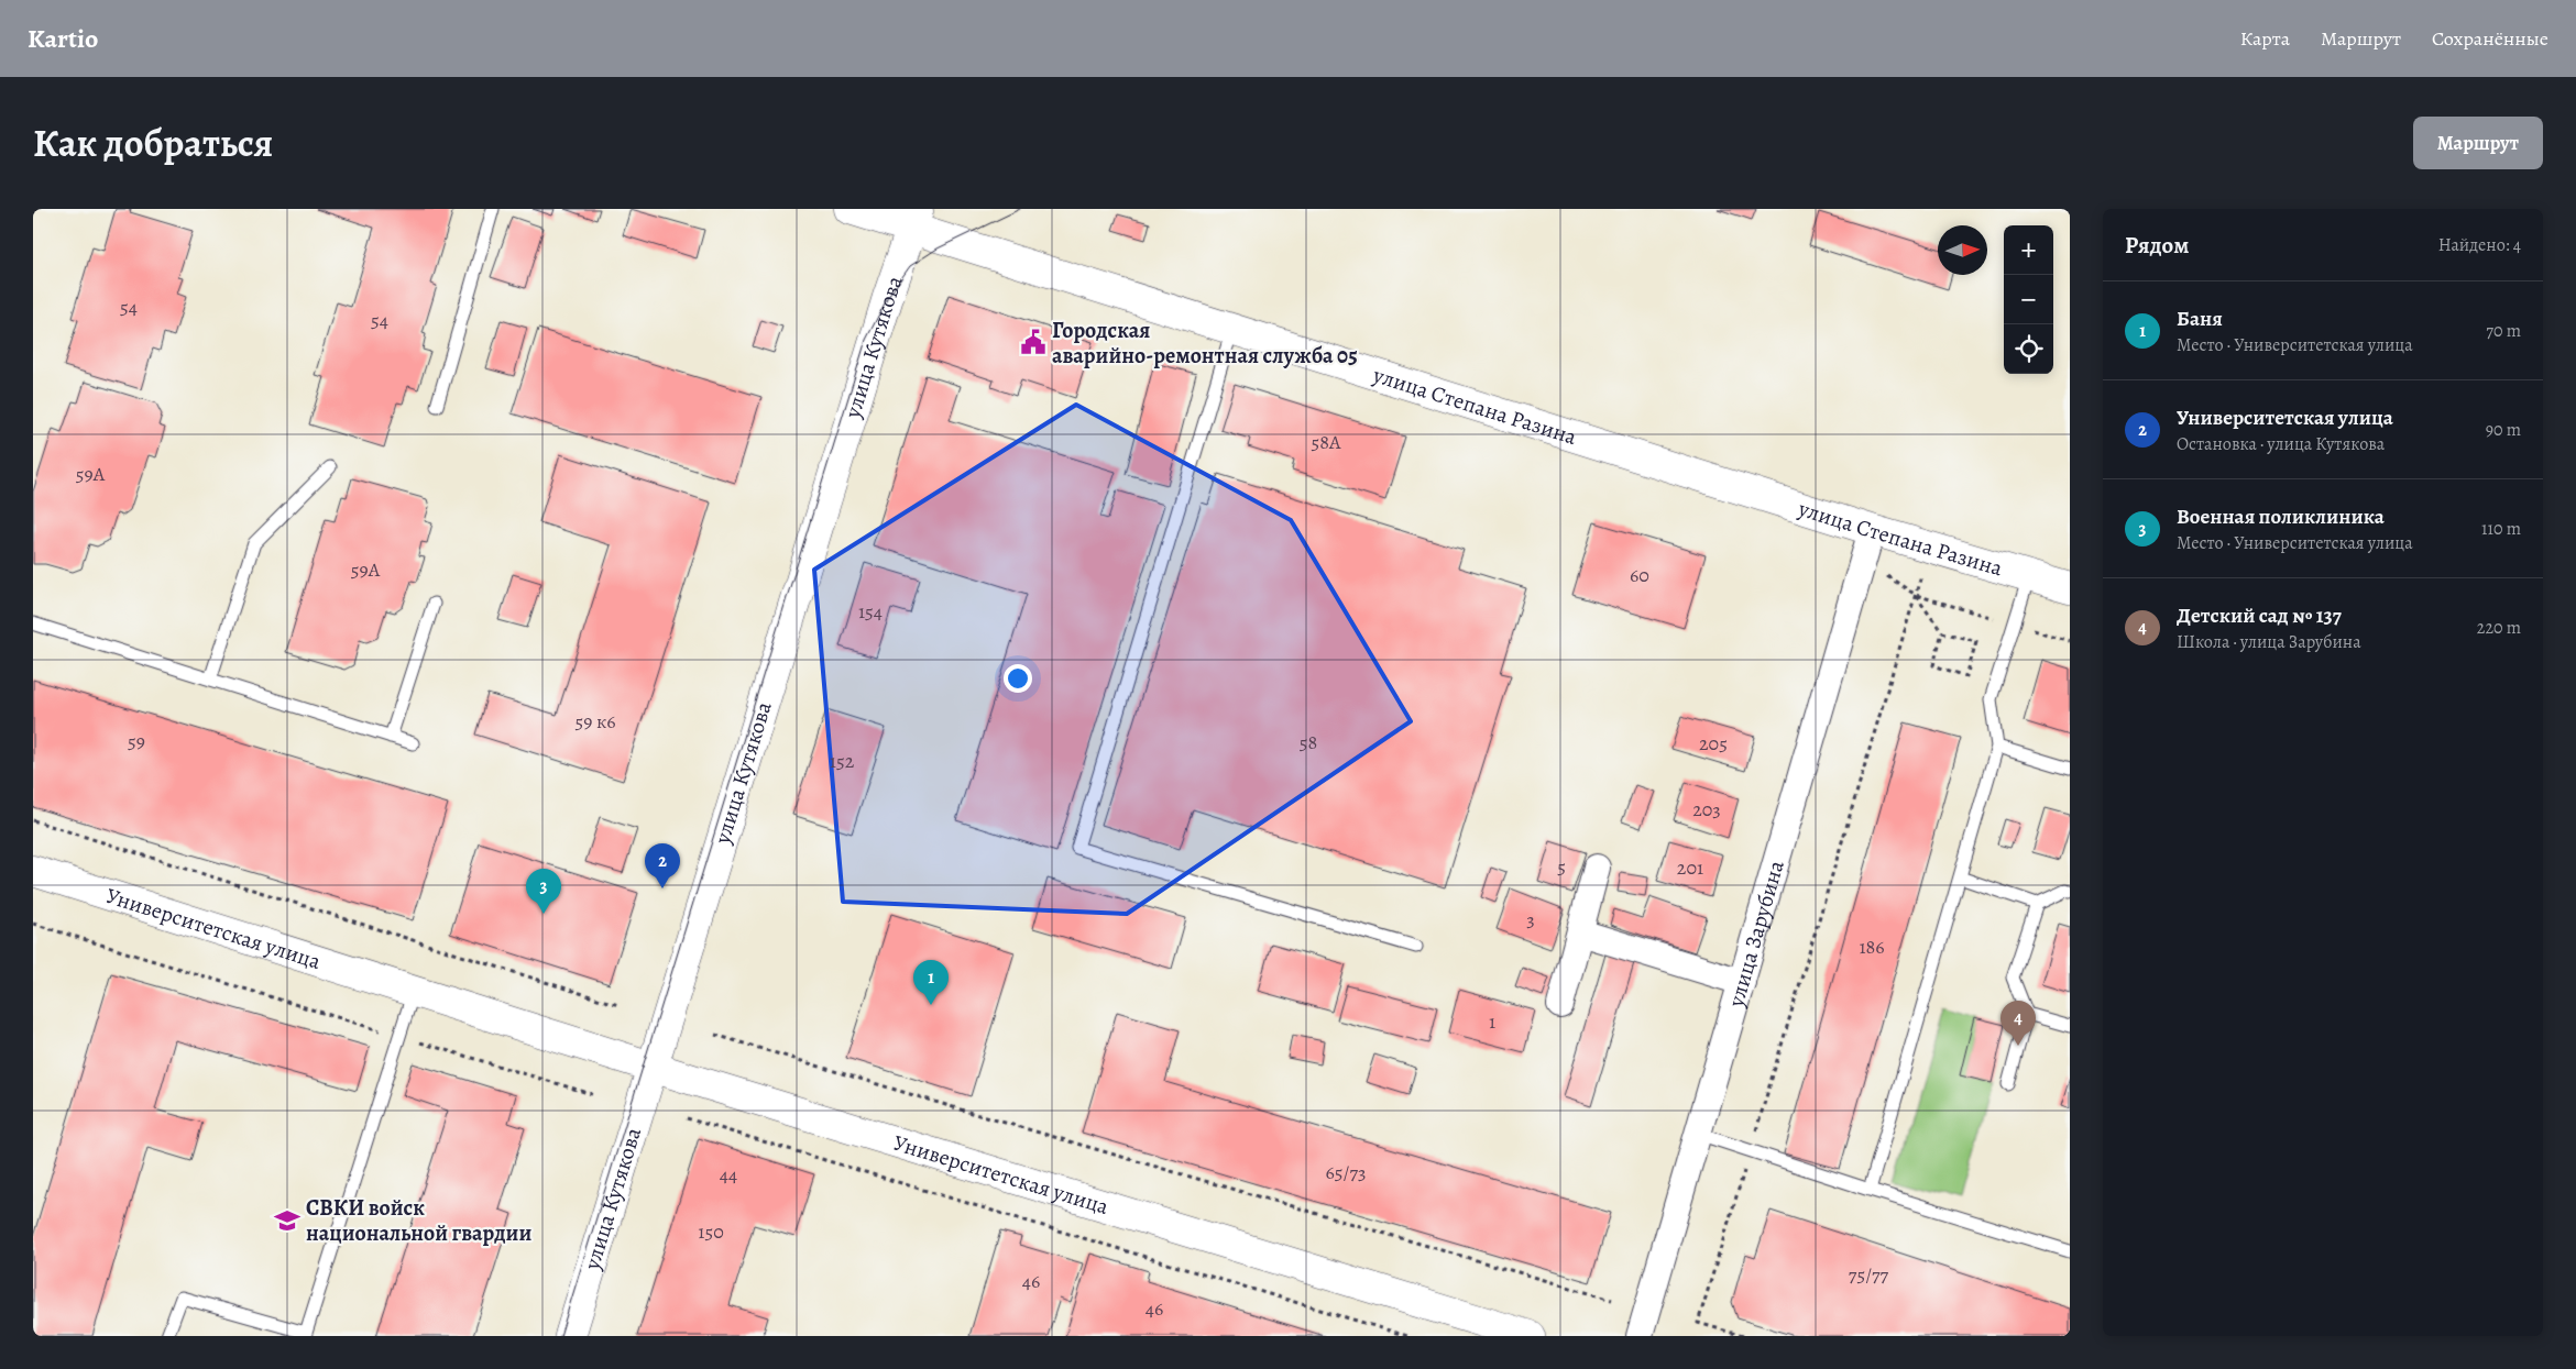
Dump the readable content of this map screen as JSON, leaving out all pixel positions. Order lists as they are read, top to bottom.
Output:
{
  "streets": {
    "street": [
      "улица Кутякова",
      "улица Степана Разина",
      "Университетская улица",
      "улица Зарубина"
    ]
  },
  "crossings": [
    ["улица Кутякова", "улица Степана Разина"],
    ["улица Кутякова", "Университетская улица"],
    ["улица Степана Разина", "улица Зарубина"]
  ],
  "places": {
    "public building": ["Городская аварийно-ремонтная служба 05"],
    "school or university": ["СВКИ войск национальной гвардии"]
  },
  "house_numbers": [
    "54",
    "54",
    "58А",
    "59А",
    "59А",
    "60",
    "154",
    "59 к6",
    "59",
    "58",
    "205",
    "152",
    "203",
    "5",
    "201",
    "3",
    "186",
    "1",
    "65/73",
    "44",
    "150",
    "75/77",
    "46",
    "46"
  ],
  "north": "right",
  "page": {
    "header": "Kartio",
    "nav": ["Карта", "Маршрут", "Сохранённые"],
    "title": "Как добраться",
    "buttons": "Маршрут",
    "heading": ["Рядом", "Найдено: 4"],
    "map_buttons": ["+", "−"],
    "list": [
      {
        "mark": "1",
        "name": "Баня",
        "note": "Место · Университетская улица",
        "value": "70 m"
      },
      {
        "mark": "2",
        "name": "Университетская улица",
        "note": "Остановка · улица Кутякова",
        "value": "90 m"
      },
      {
        "mark": "3",
        "name": "Военная поликлиника",
        "note": "Место · Университетская улица",
        "value": "110 m"
      },
      {
        "mark": "4",
        "name": "Детский сад № 137",
        "note": "Школа · улица Зарубина",
        "value": "220 m"
      }
    ],
    "pins": [
      "2",
      "3",
      "1",
      "4"
    ]
  }
}
